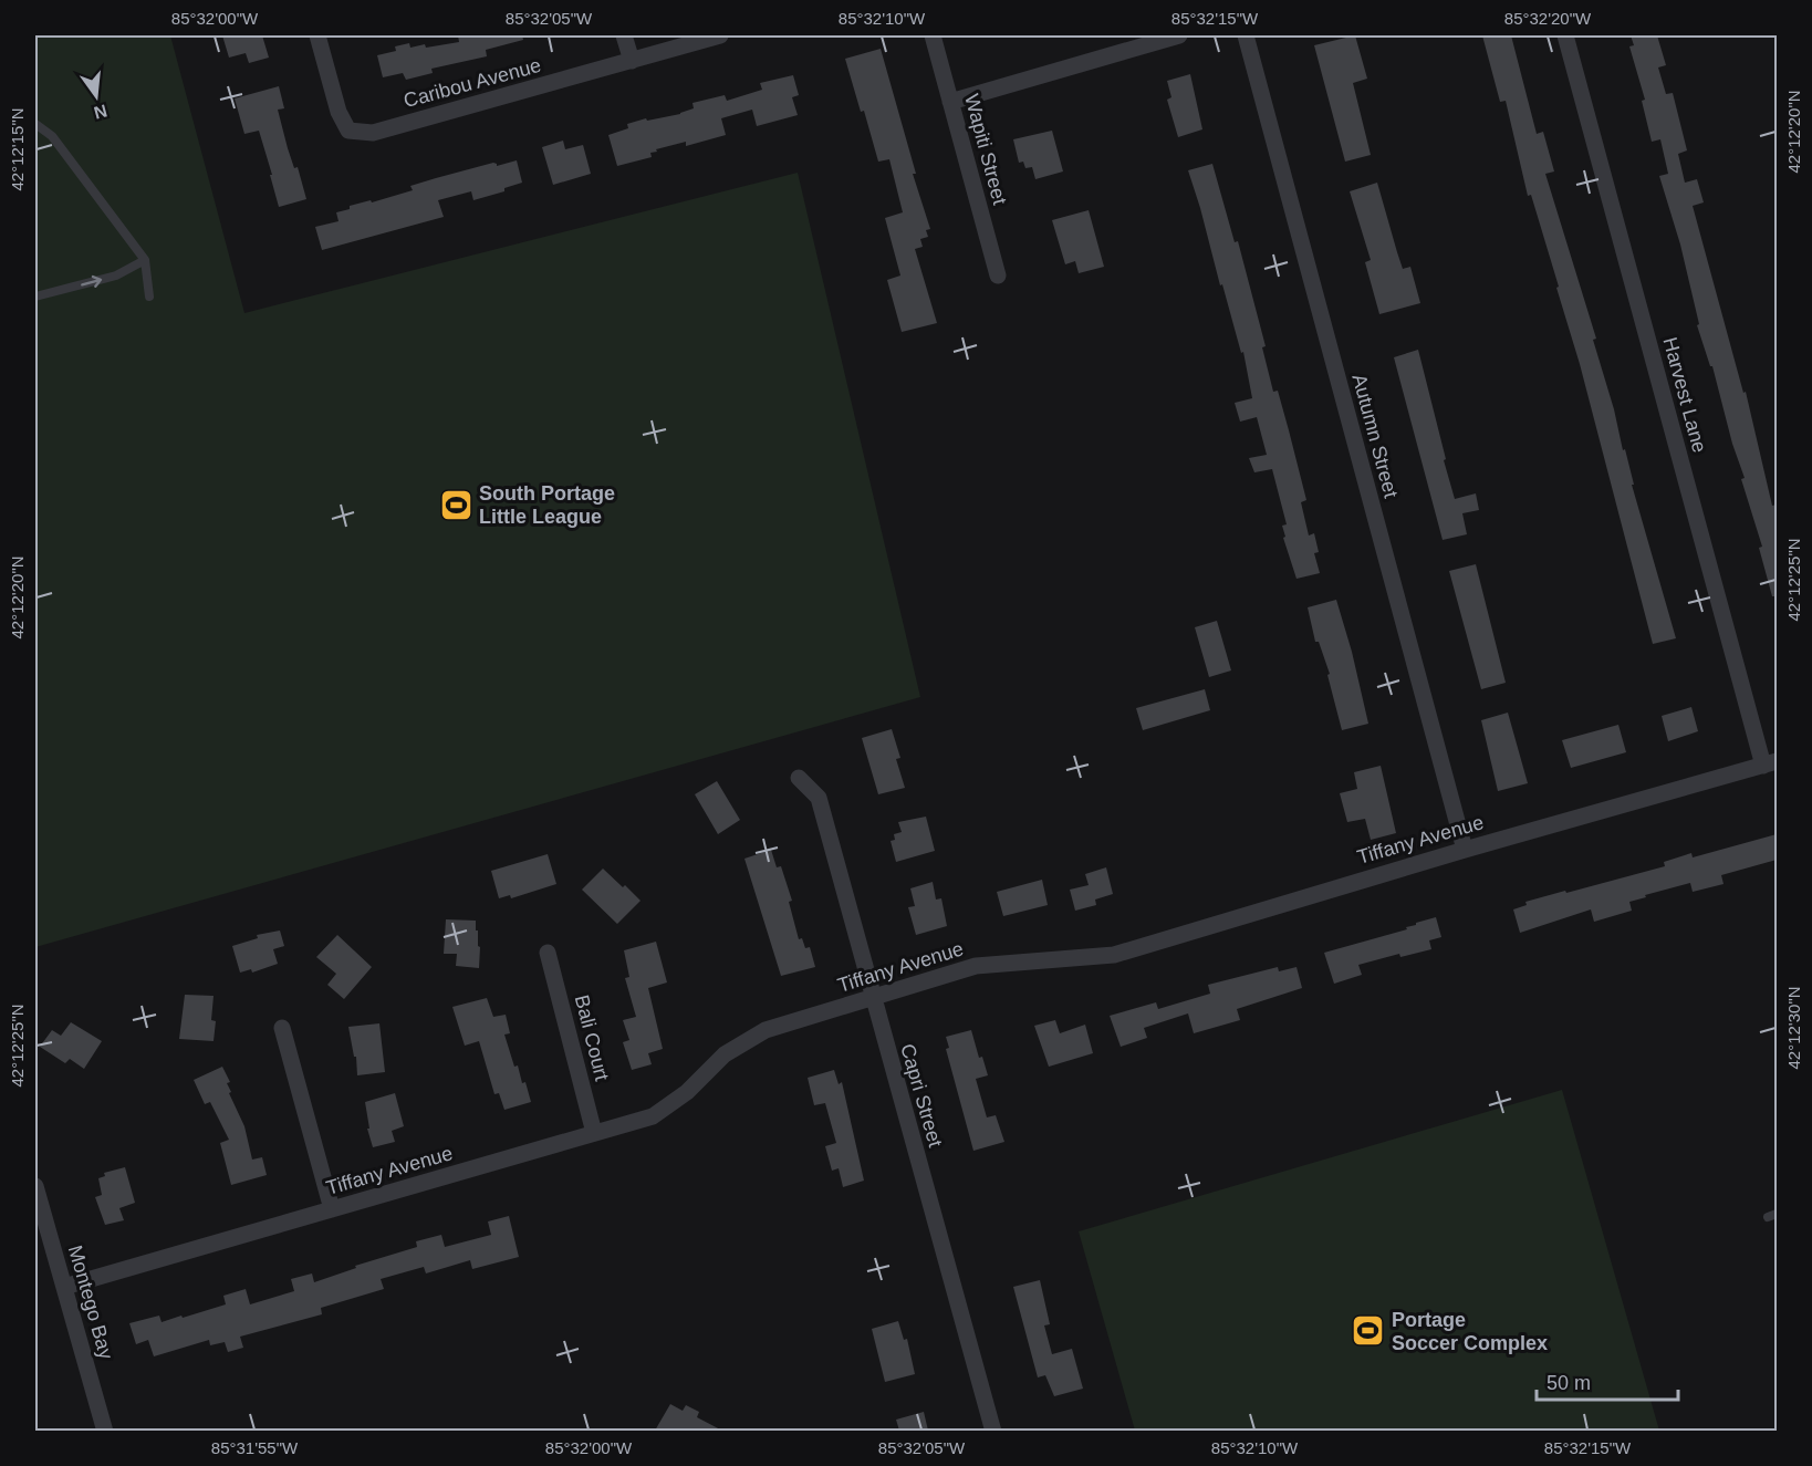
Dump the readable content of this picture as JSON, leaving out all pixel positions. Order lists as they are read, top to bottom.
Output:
{
  "streets": {
    "street": [
      "Caribou Avenue",
      "Wapiti Street",
      "Harvest Lane",
      "Autumn Street",
      "Tiffany Avenue",
      "Bali Court",
      "Capri Street",
      "Montego Bay"
    ]
  },
  "crossings": [
    ["Harvest Lane", "Tiffany Avenue"],
    ["Autumn Street", "Tiffany Avenue"],
    ["Tiffany Avenue", "Bali Court"],
    ["Tiffany Avenue", "Capri Street"],
    ["Tiffany Avenue", "Montego Bay"]
  ],
  "places": {
    "sports": ["South Portage Little League", "Portage Soccer Complex"]
  },
  "scale_bar": "50 m",
  "north": "bottom",
  "coordinates": [
    "85°32'00\"W",
    "85°32'05\"W",
    "85°32'10\"W",
    "85°32'15\"W",
    "85°32'20\"W",
    "42°12'20\"N",
    "42°12'15\"N",
    "42°12'25\"N",
    "42°12'30\"N",
    "85°31'55\"W"
  ]
}
